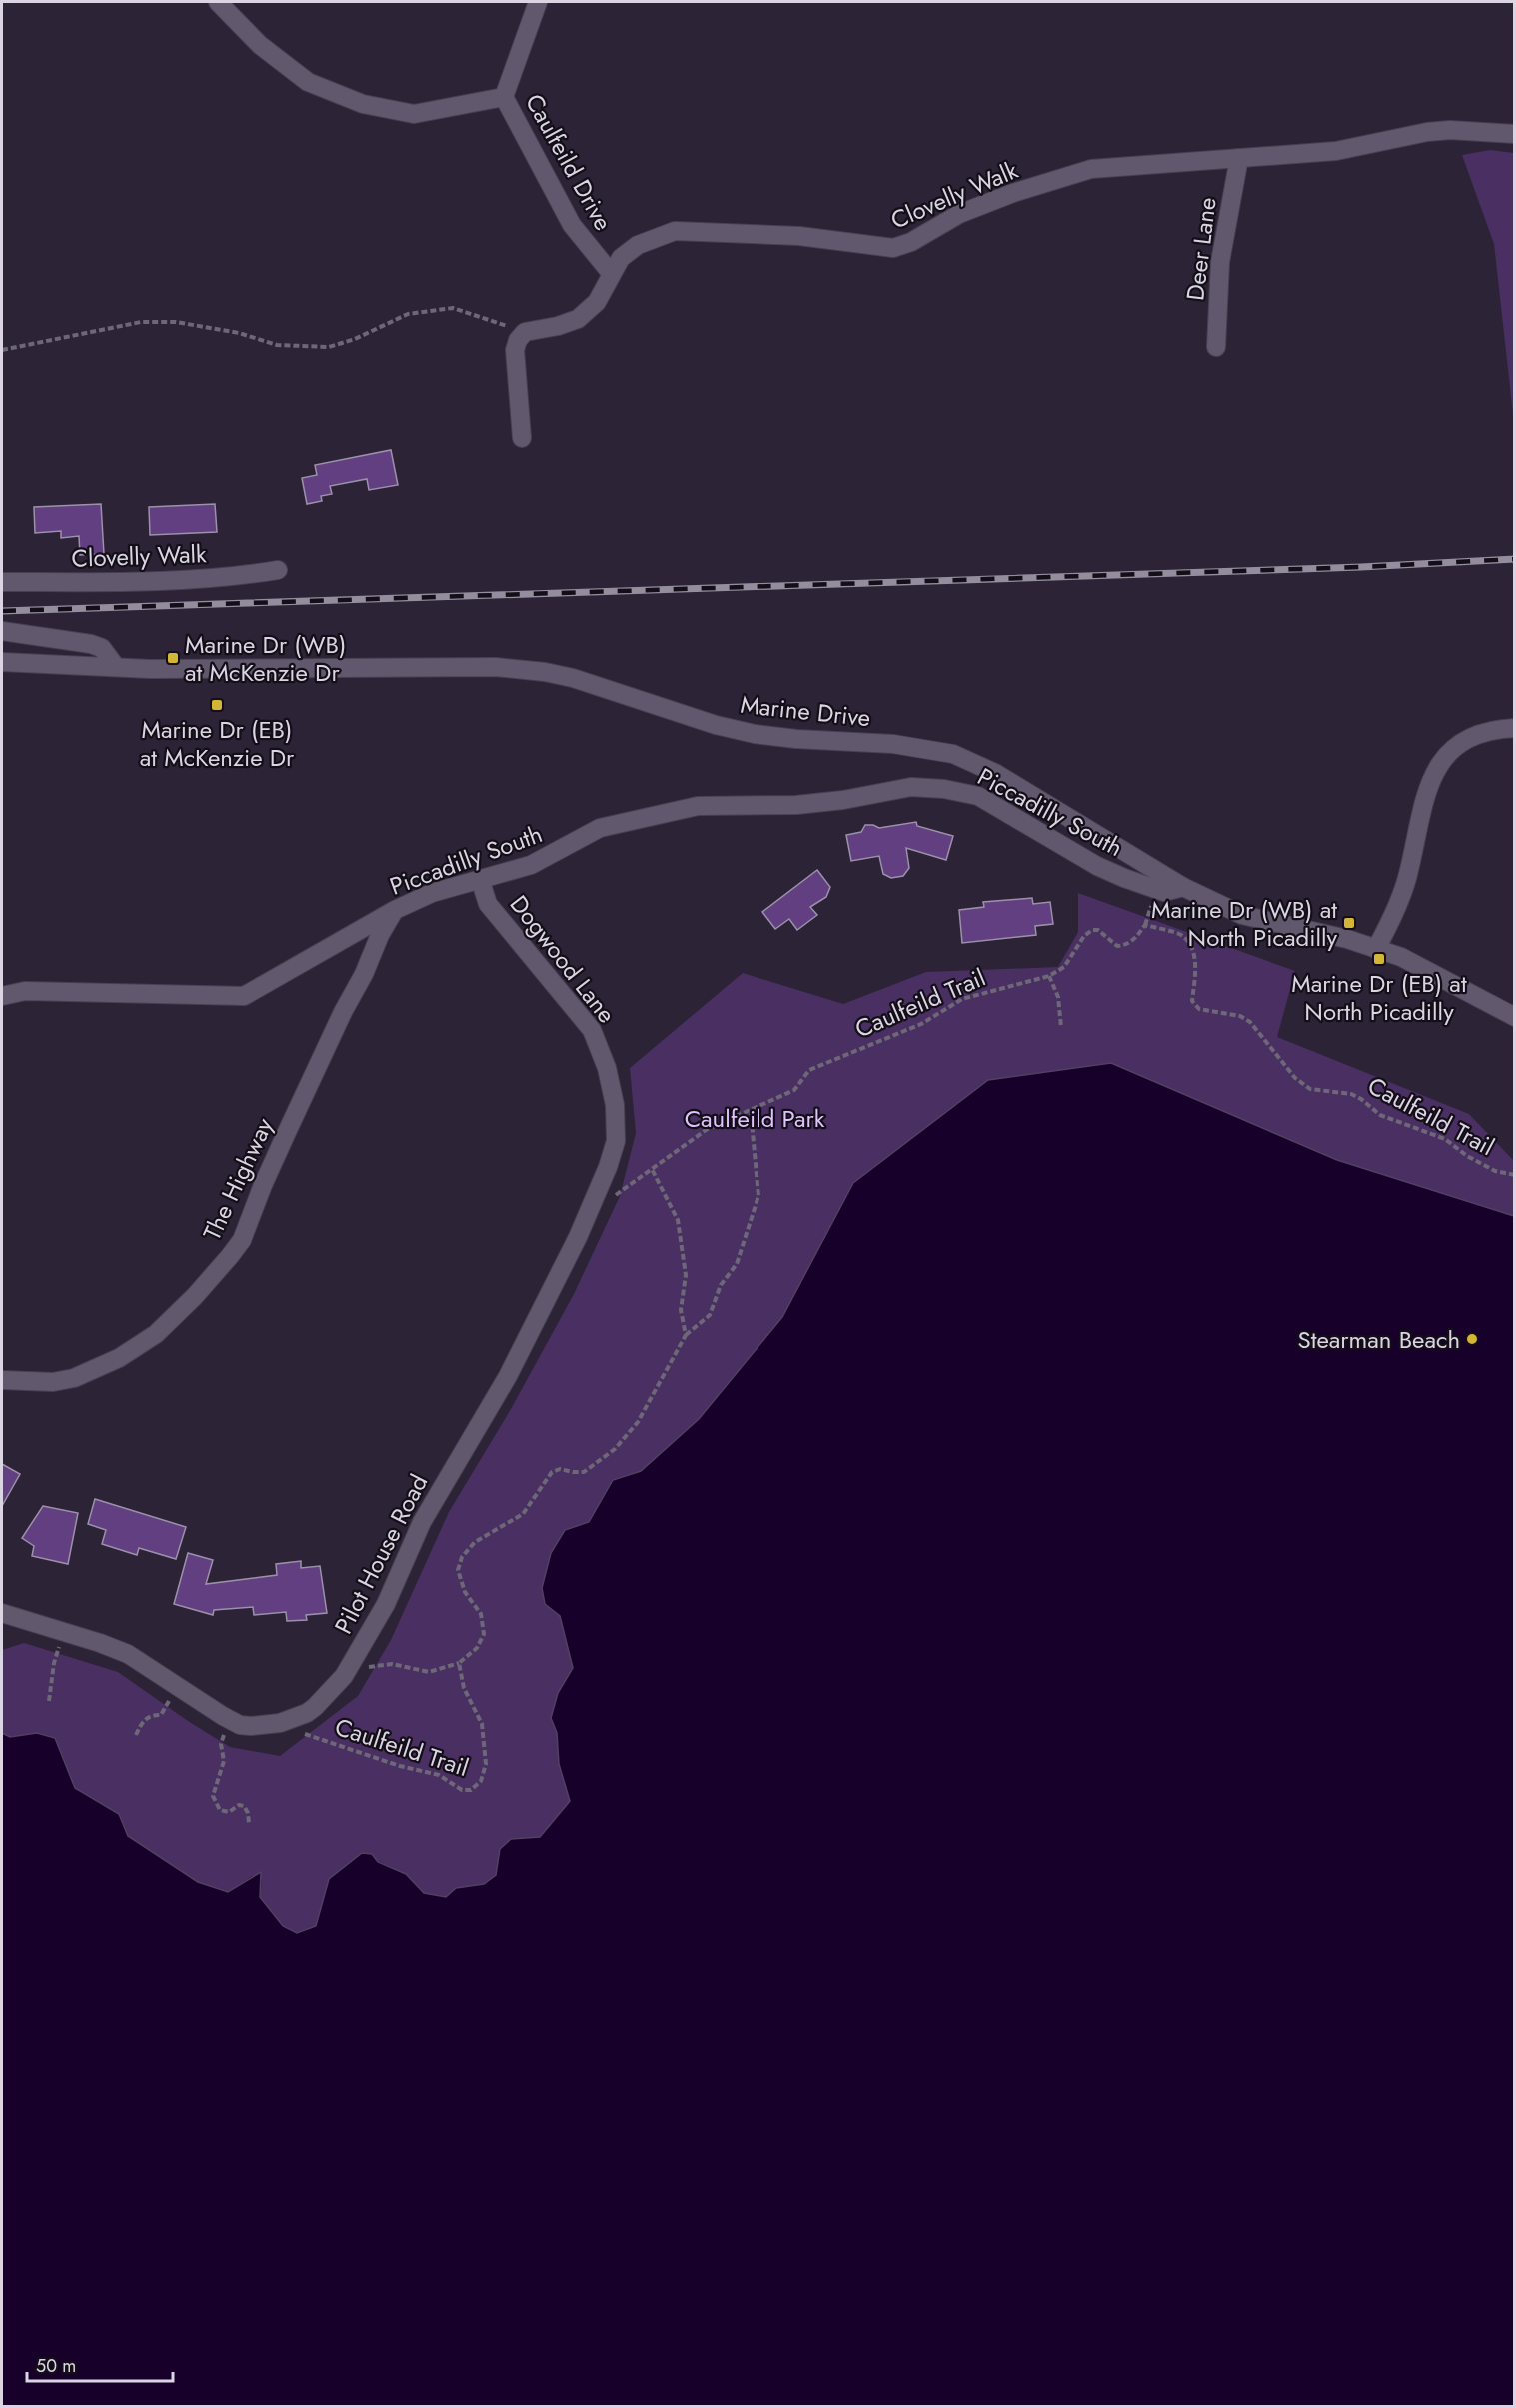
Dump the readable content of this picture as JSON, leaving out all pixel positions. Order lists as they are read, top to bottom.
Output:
{
  "streets": {
    "street": [
      "Caulfeild Drive",
      "Clovelly Walk",
      "Deer Lane",
      "Marine Drive",
      "Piccadilly South",
      "Dogwood Lane",
      "The Highway",
      "Pilot House Road"
    ],
    "path": ["Caulfeild Trail"]
  },
  "crossings": [
    ["Caulfeild Drive", "Clovelly Walk"],
    ["Clovelly Walk", "Deer Lane"],
    ["Marine Drive", "Piccadilly South"],
    ["Piccadilly South", "Dogwood Lane"],
    ["Piccadilly South", "The Highway"],
    ["Dogwood Lane", "Pilot House Road"],
    ["Caulfeild Trail", "Pilot House Road"]
  ],
  "parks": ["Caulfeild Park"],
  "places": {
    "transit": [
      "Marine Dr (WB) at McKenzie Dr",
      "Marine Dr (EB) at McKenzie Dr",
      "Marine Dr (WB) at North Picadilly",
      "Marine Dr (EB) at North Picadilly"
    ],
    "other": ["Stearman Beach"]
  },
  "scale_bar": "50 m"
}
